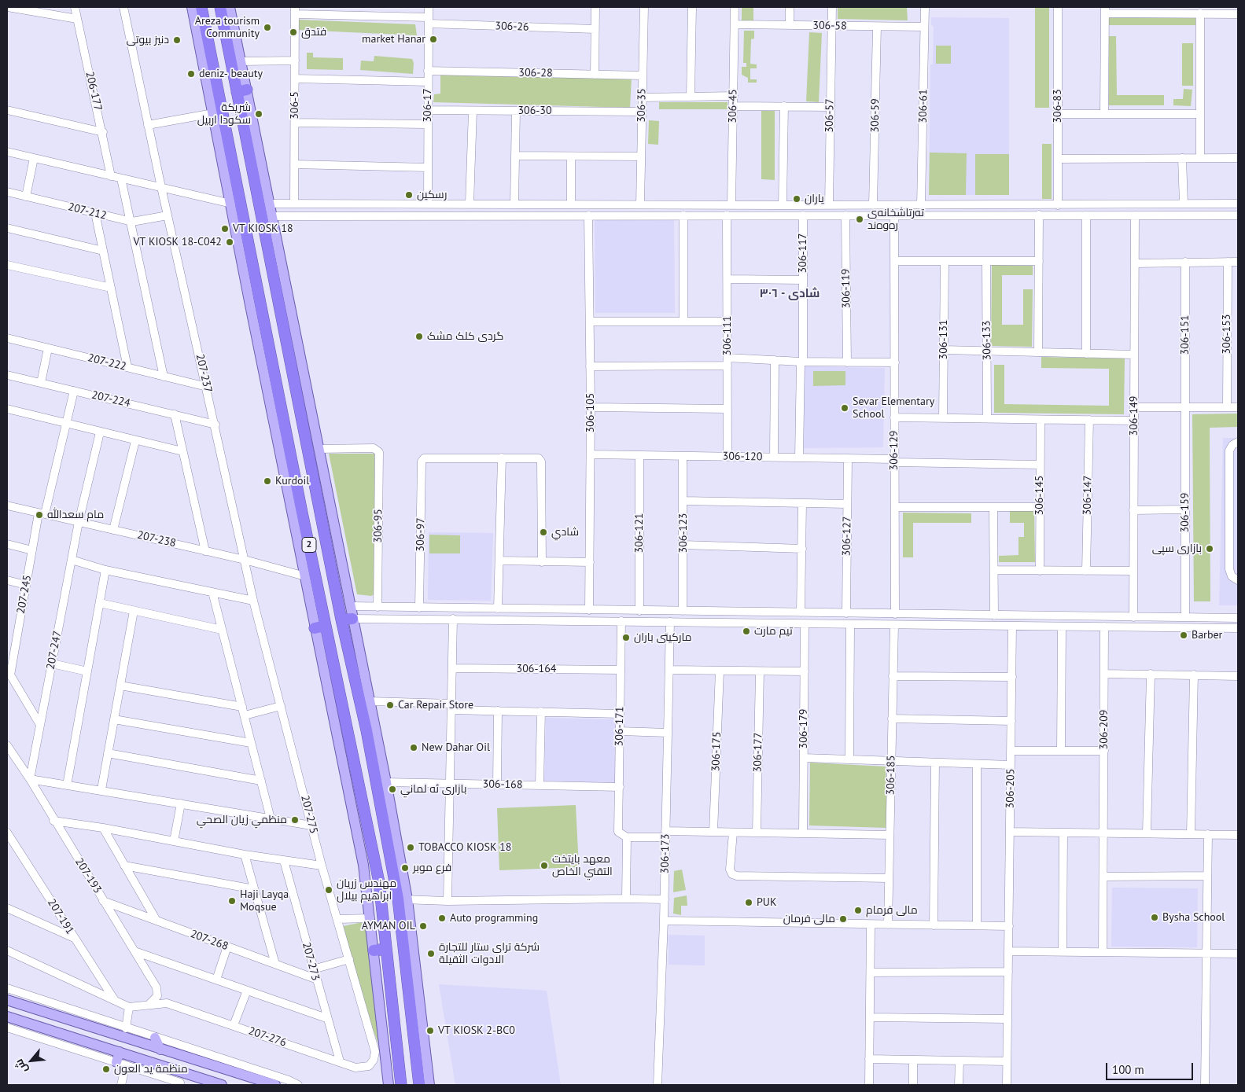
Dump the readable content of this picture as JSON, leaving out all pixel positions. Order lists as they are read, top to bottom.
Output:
{
  "streets": {
    "highway": ["2"],
    "street": [
      "306-58",
      "306-26",
      "306-28",
      "206-177",
      "306-5",
      "306-17",
      "306-35",
      "306-45",
      "306-61",
      "306-83",
      "306-30",
      "306-57",
      "306-59",
      "207-212",
      "306-117",
      "306-119",
      "306-153",
      "306-151",
      "306-111",
      "306-131",
      "306-133",
      "207-222",
      "207-237",
      "207-224",
      "306-105",
      "306-149",
      "306-129",
      "306-120",
      "306-145",
      "306-147",
      "306-159",
      "306-95",
      "306-121",
      "306-123",
      "306-97",
      "306-127",
      "207-238",
      "207-245",
      "207-247",
      "306-164",
      "306-171",
      "306-179",
      "306-209",
      "306-175",
      "306-177",
      "306-185",
      "306-168",
      "306-205",
      "207-275",
      "306-173",
      "207-193",
      "207-191",
      "207-268",
      "207-273",
      "207-276"
    ]
  },
  "crossings": [
    ["306-58", "306-45"],
    ["306-58", "306-61"],
    ["306-58", "306-57"],
    ["306-58", "306-59"],
    ["306-26", "306-5"],
    ["306-26", "306-17"],
    ["306-28", "306-17"],
    ["306-28", "306-35"],
    ["306-17", "306-30"],
    ["306-35", "306-30"],
    ["207-212", "207-237"],
    ["306-117", "306-120"],
    ["306-151", "306-159"],
    ["306-111", "306-120"],
    ["207-222", "207-237"],
    ["207-237", "207-224"],
    ["207-237", "207-238"],
    ["207-237", "207-275"],
    ["207-224", "207-245"],
    ["306-105", "306-120"],
    ["306-129", "306-120"],
    ["306-120", "306-145"],
    ["306-120", "306-121"],
    ["306-120", "306-123"],
    ["306-120", "306-127"],
    ["207-238", "207-245"],
    ["207-238", "207-247"],
    ["207-238", "207-275"],
    ["2", "306-168"],
    ["207-247", "207-193"],
    ["306-164", "306-171"],
    ["306-171", "306-168"],
    ["207-275", "207-276"],
    ["207-193", "207-268"],
    ["207-193", "207-276"],
    ["207-268", "207-273"],
    ["207-273", "207-276"]
  ],
  "districts": ["شادی - ٣٠٦"],
  "places": [
    "Areza tourism Community",
    "فتدق",
    "market Hanar",
    "دنيز بيوتى",
    "deniz- beauty",
    "شريكة سكودا اربيل",
    "رسکین",
    "یاران",
    "ته‌رتاشخانه‌ی ره‌وه‌ند",
    "VT KIOSK 18",
    "VT KIOSK 18-C042",
    "گردی کلک مشک",
    "Sevar Elementary School",
    "Kurdoil",
    "مام سعدالله",
    "شادي",
    "بازاری سپی",
    "تيم مارت",
    "Barber",
    "ماركيتى باران",
    "Car Repair Store",
    "New Dahar Oil",
    "بازارى ئه لماني",
    "منظمي زيان الصحي",
    "TOBACCO KIOSK 18",
    "معهد بايتخت التقني الخاص",
    "فرع موبر",
    "مهندس زريان ابراهيم بيلال",
    "Haji Layqa Moqsue",
    "PUK",
    "مالى فرمام",
    "Bysha School",
    "Auto programming",
    "مالى فرمان",
    "AYMAN OIL",
    "شركة ترای ستار للتجارة الادوات الثقيلة",
    "VT KIOSK 2-BC0",
    "منظمة يد العون"
  ],
  "scale_bar": "100 m",
  "north": "bottom left"
}
